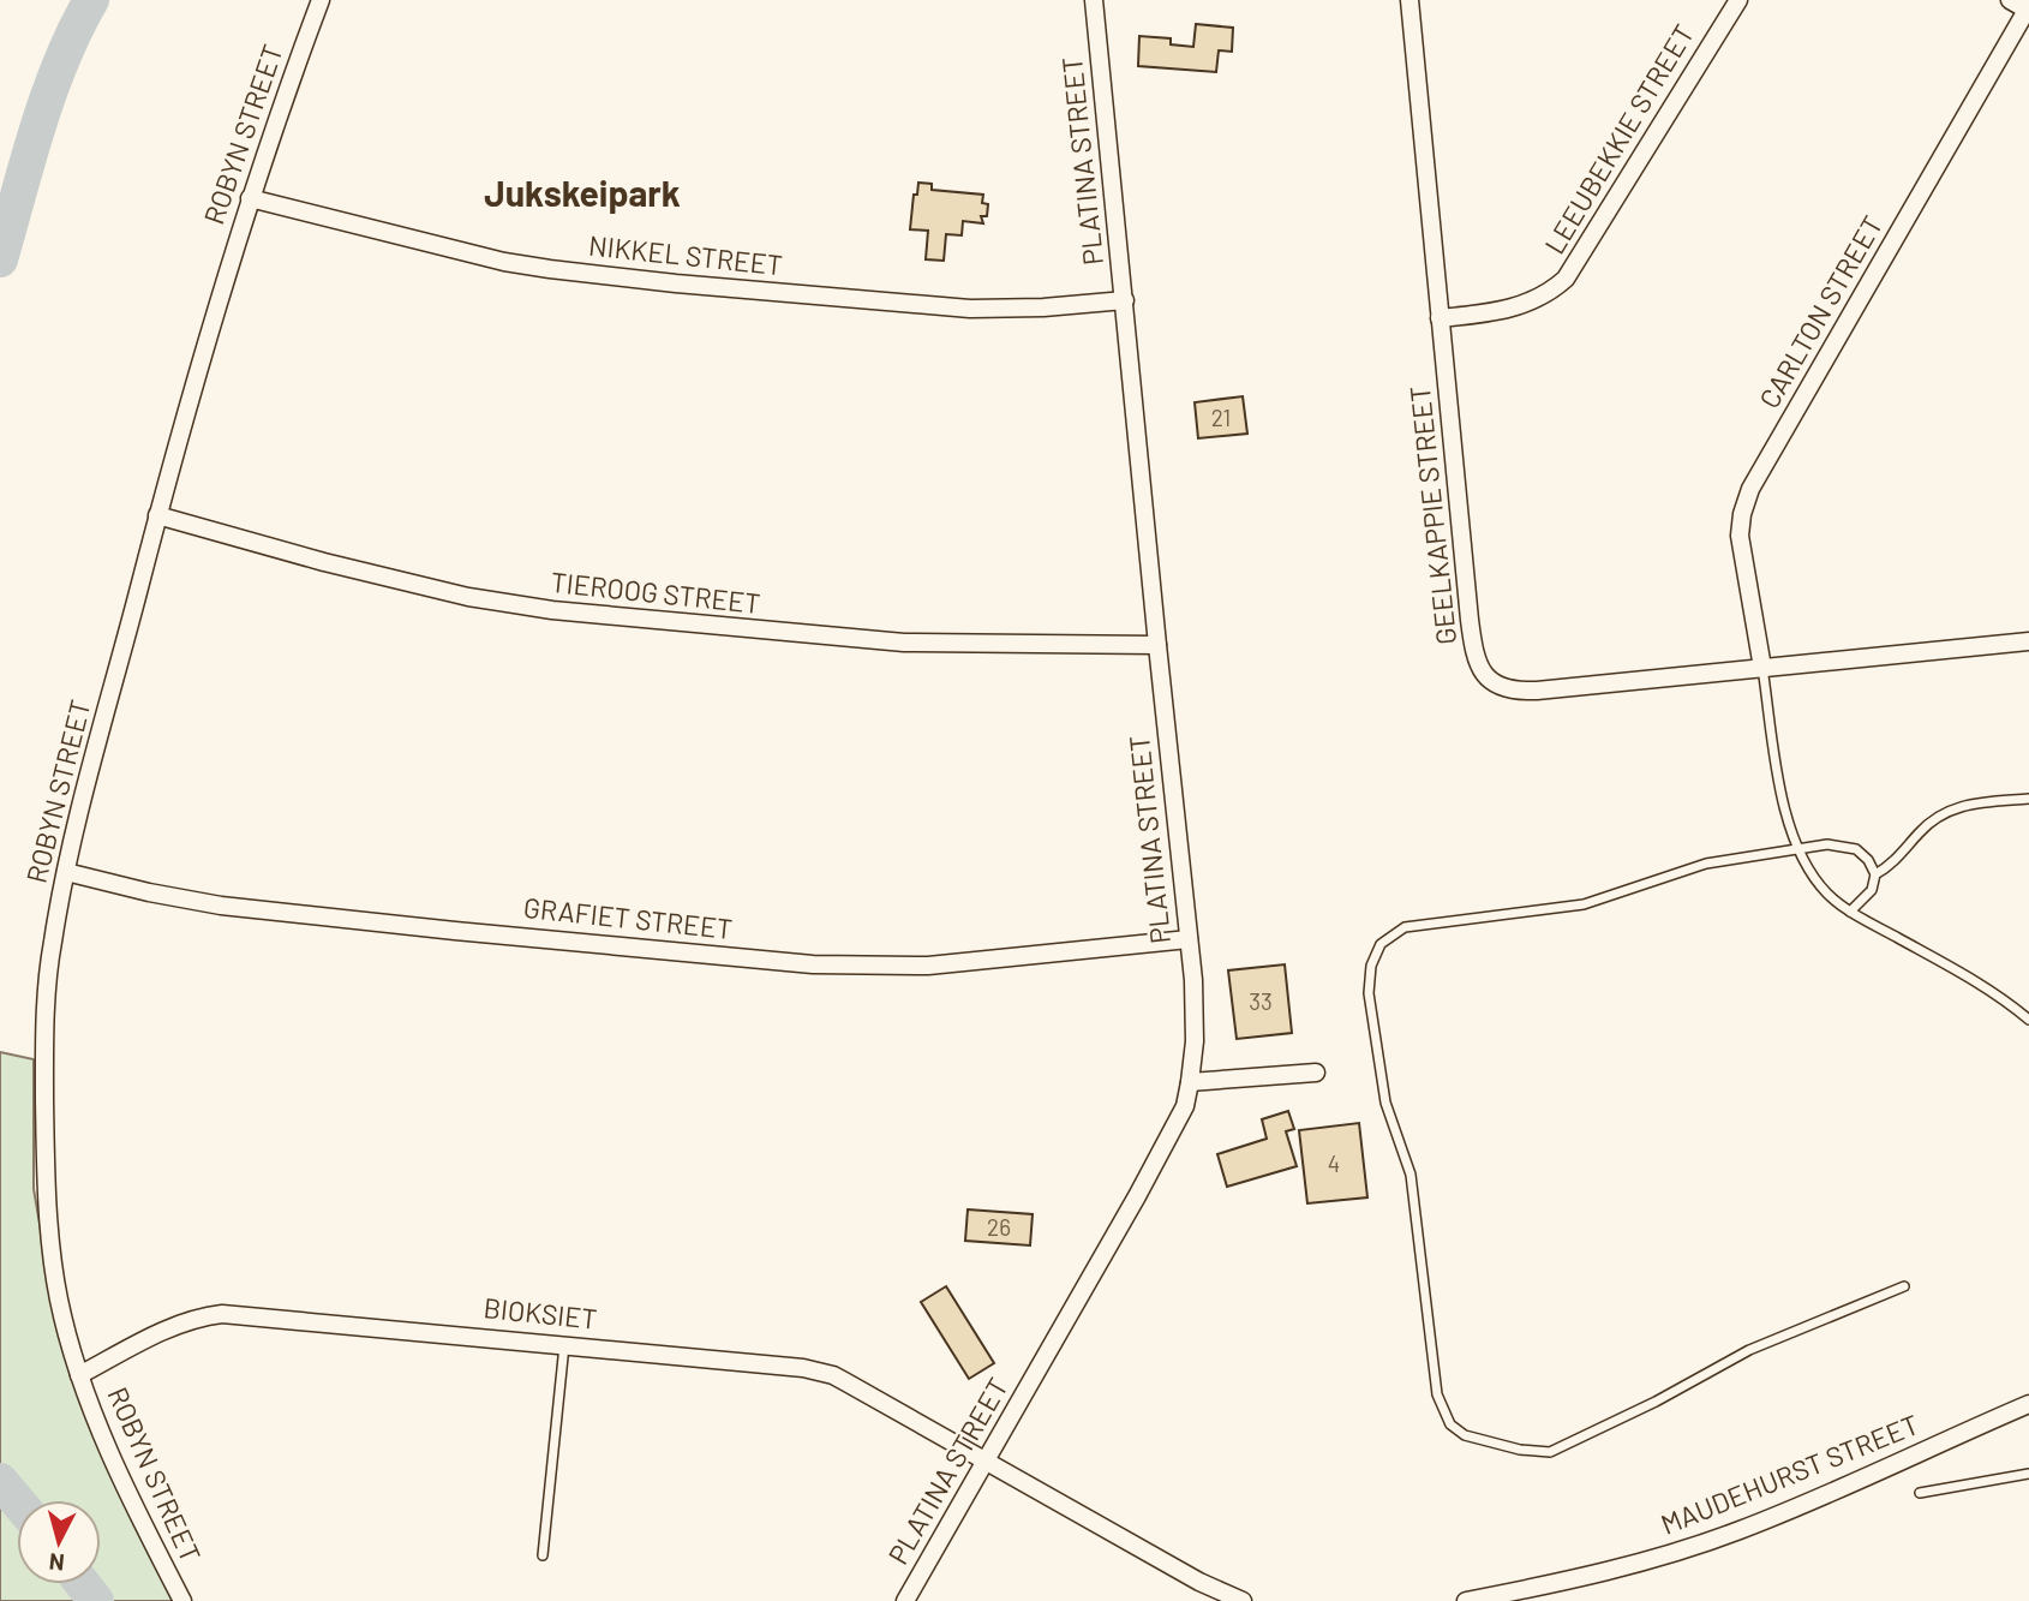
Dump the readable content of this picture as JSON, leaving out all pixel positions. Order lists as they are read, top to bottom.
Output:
{
  "streets": {
    "street": [
      "ROBYN STREET",
      "LEEUBEKKIE STREET",
      "PLATINA STREET",
      "NIKKEL STREET",
      "CARLTON STREET",
      "GEELKAPPIE STREET",
      "TIEROOG STREET",
      "GRAFIET STREET",
      "BIOKSIET",
      "MAUDEHURST STREET"
    ]
  },
  "crossings": [
    ["ROBYN STREET", "NIKKEL STREET"],
    ["ROBYN STREET", "TIEROOG STREET"],
    ["ROBYN STREET", "GRAFIET STREET"],
    ["ROBYN STREET", "BIOKSIET"],
    ["LEEUBEKKIE STREET", "GEELKAPPIE STREET"],
    ["PLATINA STREET", "NIKKEL STREET"],
    ["PLATINA STREET", "TIEROOG STREET"],
    ["PLATINA STREET", "GRAFIET STREET"],
    ["PLATINA STREET", "BIOKSIET"],
    ["CARLTON STREET", "GEELKAPPIE STREET"]
  ],
  "districts": ["Jukskeipark"],
  "house_numbers": [
    "21",
    "33",
    "4",
    "26"
  ],
  "north": "bottom"
}
